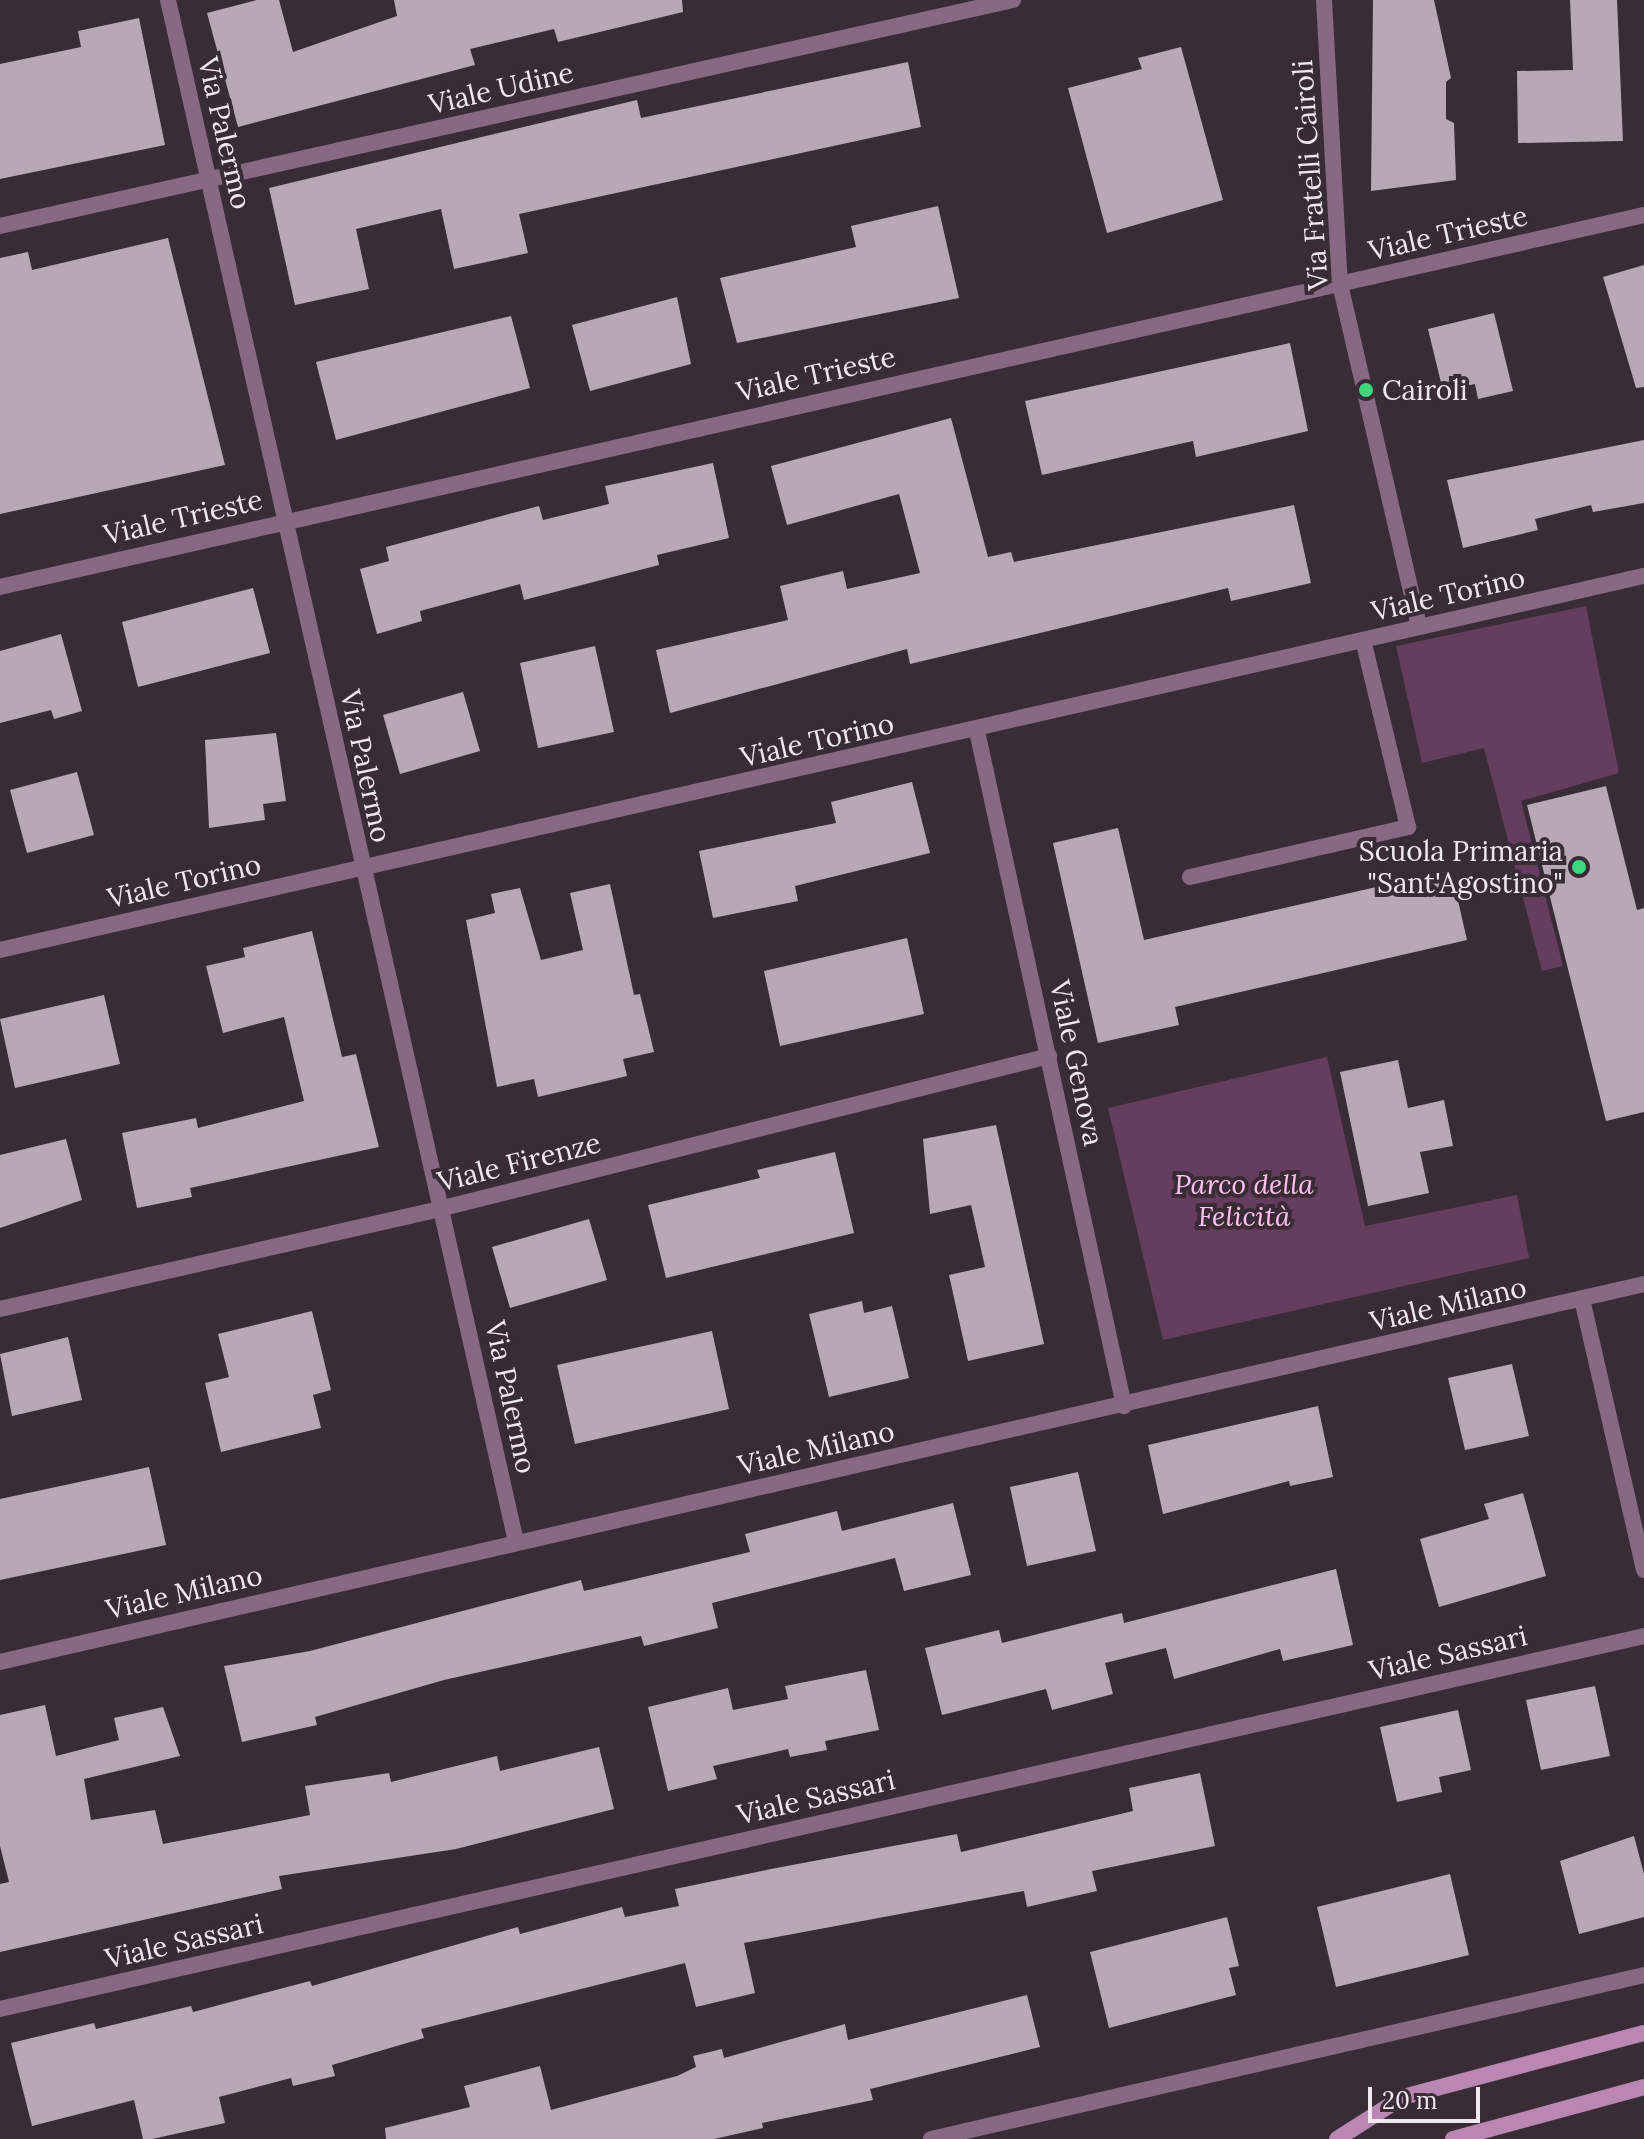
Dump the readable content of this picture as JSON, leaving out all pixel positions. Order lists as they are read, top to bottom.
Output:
{
  "streets": {
    "street": [
      "Viale Udine",
      "Via Palermo",
      "Via Fratelli Cairoli",
      "Viale Trieste",
      "Viale Torino",
      "Viale Genova",
      "Viale Firenze",
      "Viale Milano",
      "Viale Sassari"
    ]
  },
  "crossings": [
    ["Viale Udine", "Via Palermo"],
    ["Via Palermo", "Viale Trieste"],
    ["Via Palermo", "Viale Torino"],
    ["Via Palermo", "Viale Firenze"],
    ["Via Palermo", "Viale Milano"],
    ["Via Fratelli Cairoli", "Viale Trieste"],
    ["Via Fratelli Cairoli", "Viale Torino"],
    ["Viale Torino", "Viale Genova"],
    ["Viale Genova", "Viale Firenze"],
    ["Viale Genova", "Viale Milano"]
  ],
  "parks": ["Parco della Felicità"],
  "places": ["Cairoli", "Scuola Primaria \"Sant'Agostino\""],
  "scale_bar": "20 m"
}
